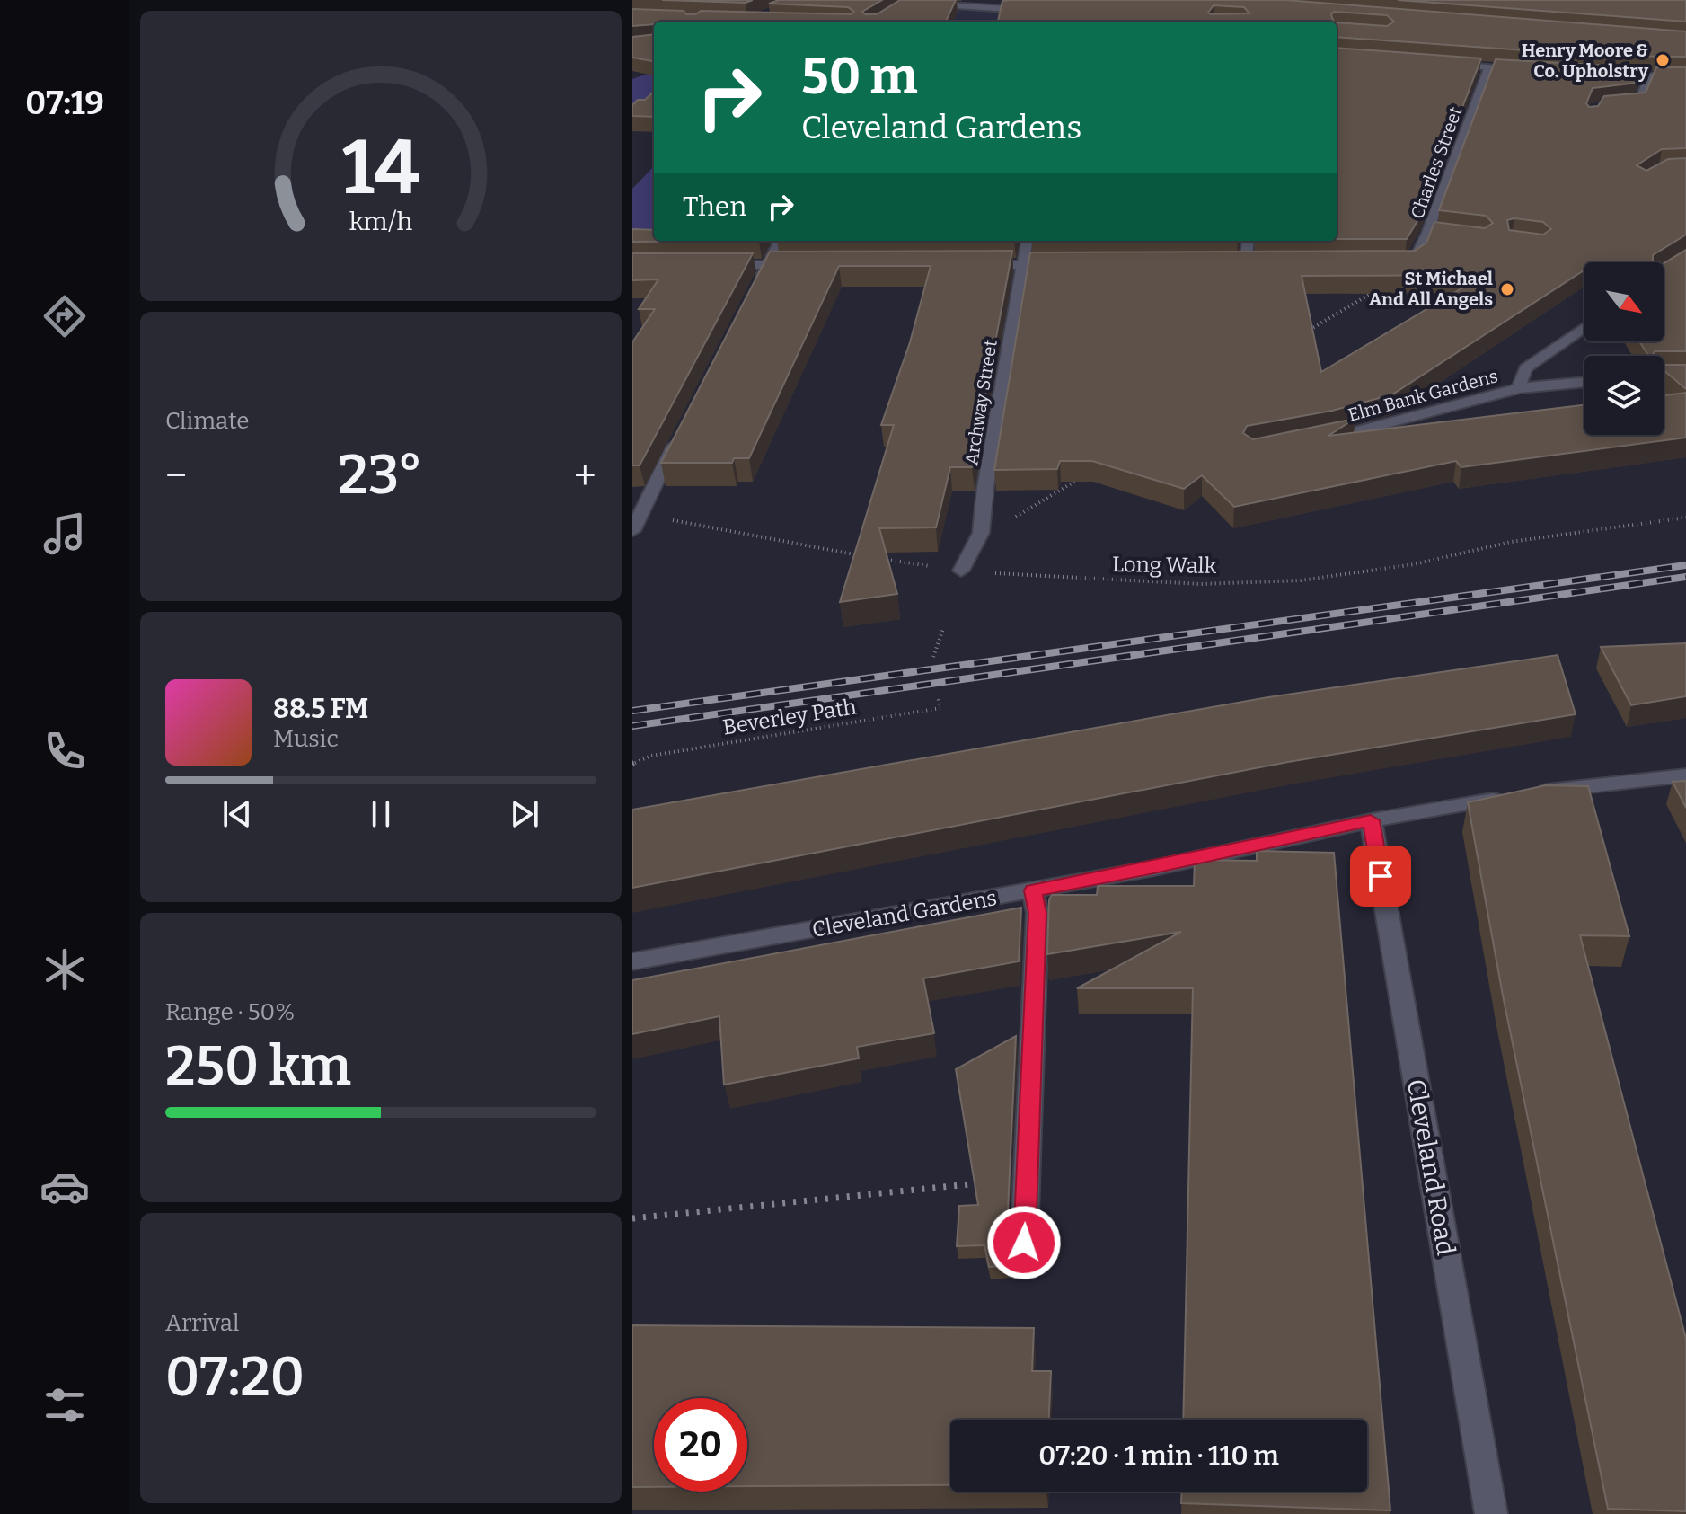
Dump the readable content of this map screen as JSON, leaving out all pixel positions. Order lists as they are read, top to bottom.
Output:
{
  "streets": {
    "street": [
      "Charles Street",
      "Elm Bank Gardens",
      "Archway Street",
      "Cleveland Gardens",
      "Cleveland Road"
    ],
    "path": ["Long Walk", "Beverley Path"]
  },
  "crossings": [
    ["Archway Street", "Long Walk"],
    ["Cleveland Gardens", "Cleveland Road"]
  ],
  "places": ["Henry Moore & Co. Upholstry", "St Michael And All Angels"],
  "north": "bottom right",
  "page": {
    "tabs": "07:19",
    "turn": ["50 m", "Cleveland Gardens"],
    "then": "Then",
    "tile": [
      "Climate",
      ["Range · 50%", "250 km"],
      ["Arrival", "07:20"]
    ],
    "heat": ["−", "23°", "+"],
    "song": ["88.5 FM", "Music"],
    "limit": "20",
    "trip": "07:20 · 1 min · 110 m",
    "gauge": ["14", "km/h"]
  }
}
